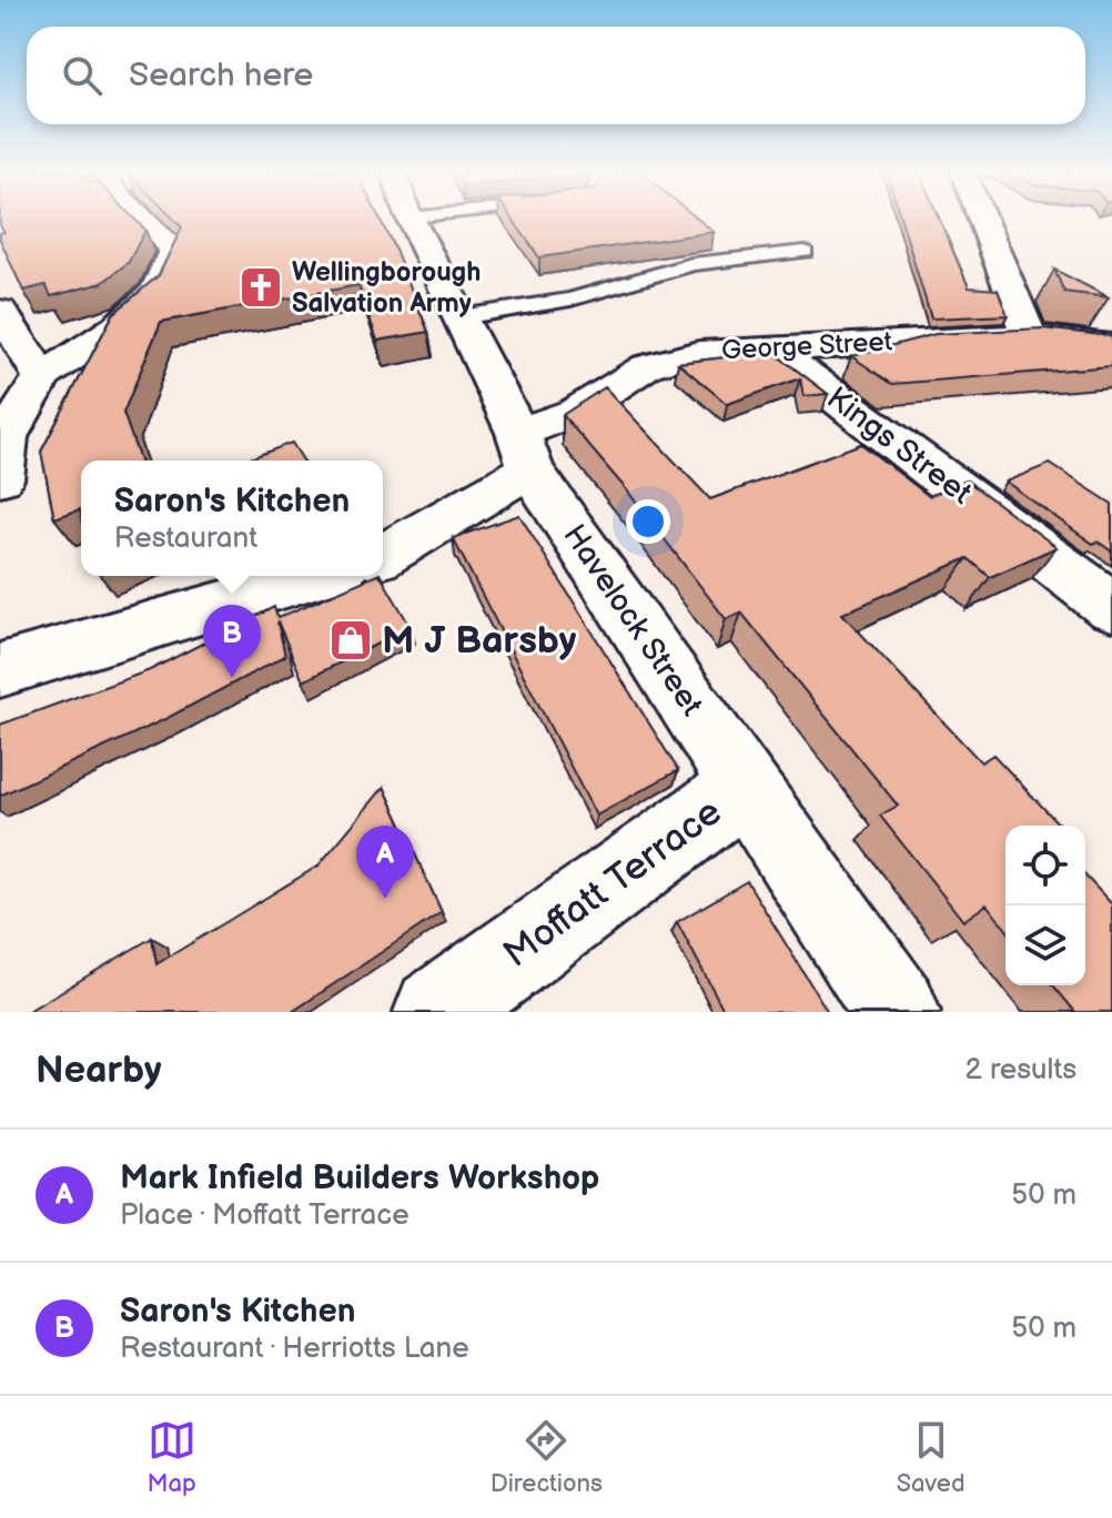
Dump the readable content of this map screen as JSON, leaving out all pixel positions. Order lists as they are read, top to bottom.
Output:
{
  "streets": {
    "street": [
      "George Street",
      "Kings Street",
      "Havelock Street",
      "Moffatt Terrace"
    ]
  },
  "crossings": [
    ["George Street", "Kings Street"],
    ["George Street", "Havelock Street"],
    ["Havelock Street", "Moffatt Terrace"]
  ],
  "places": {
    "church": ["Wellingborough Salvation Army"],
    "shop": ["M J Barsby"]
  },
  "page": {
    "search": "Search here",
    "popup": ["Saron's Kitchen", "Restaurant"],
    "pins": ["B", "A"],
    "heading": ["Nearby", "2 results"],
    "list": [
      {
        "mark": "A",
        "name": "Mark Infield Builders Workshop",
        "note": "Place · Moffatt Terrace",
        "value": "50 m"
      },
      {
        "mark": "B",
        "name": "Saron's Kitchen",
        "note": "Restaurant · Herriotts Lane",
        "value": "50 m"
      }
    ],
    "nav": ["Map", "Directions", "Saved"]
  }
}
